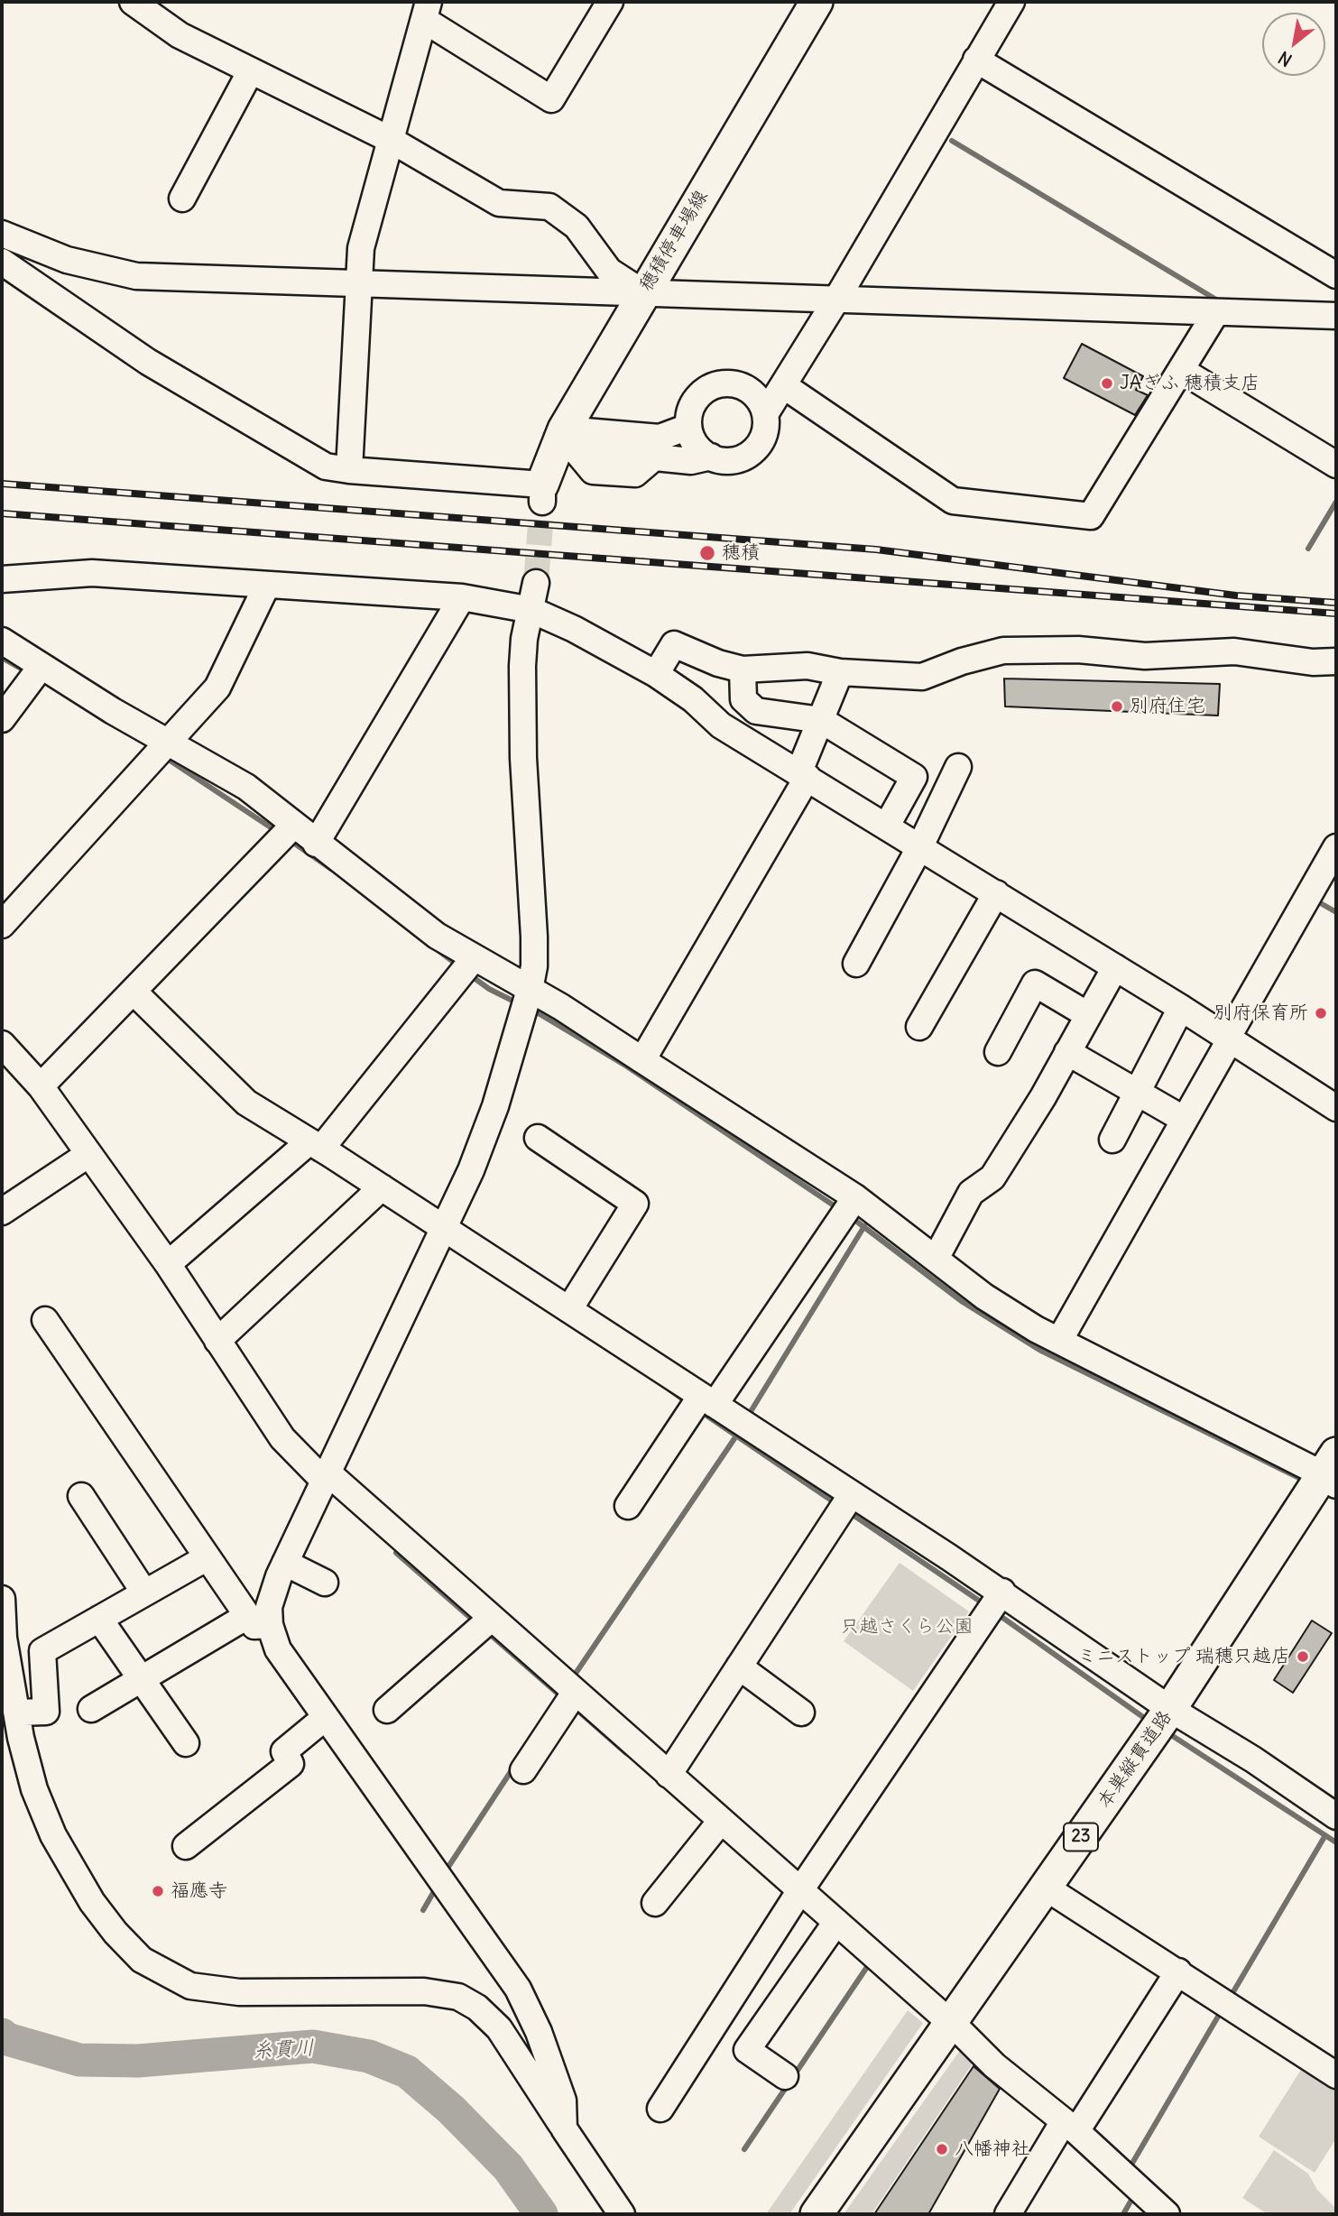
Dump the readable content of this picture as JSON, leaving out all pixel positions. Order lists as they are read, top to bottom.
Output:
{
  "streets": {
    "main road": ["穂積停車場線", "本巣縦貫道路", "23"]
  },
  "water": ["糸貫川"],
  "parks": ["只越さくら公園"],
  "places": [
    "JAぎふ 穂積支店",
    "穂積",
    "別府住宅",
    "別府保育所",
    "ミニストップ 瑞穂只越店",
    "福應寺",
    "八幡神社"
  ],
  "north": "bottom left"
}
